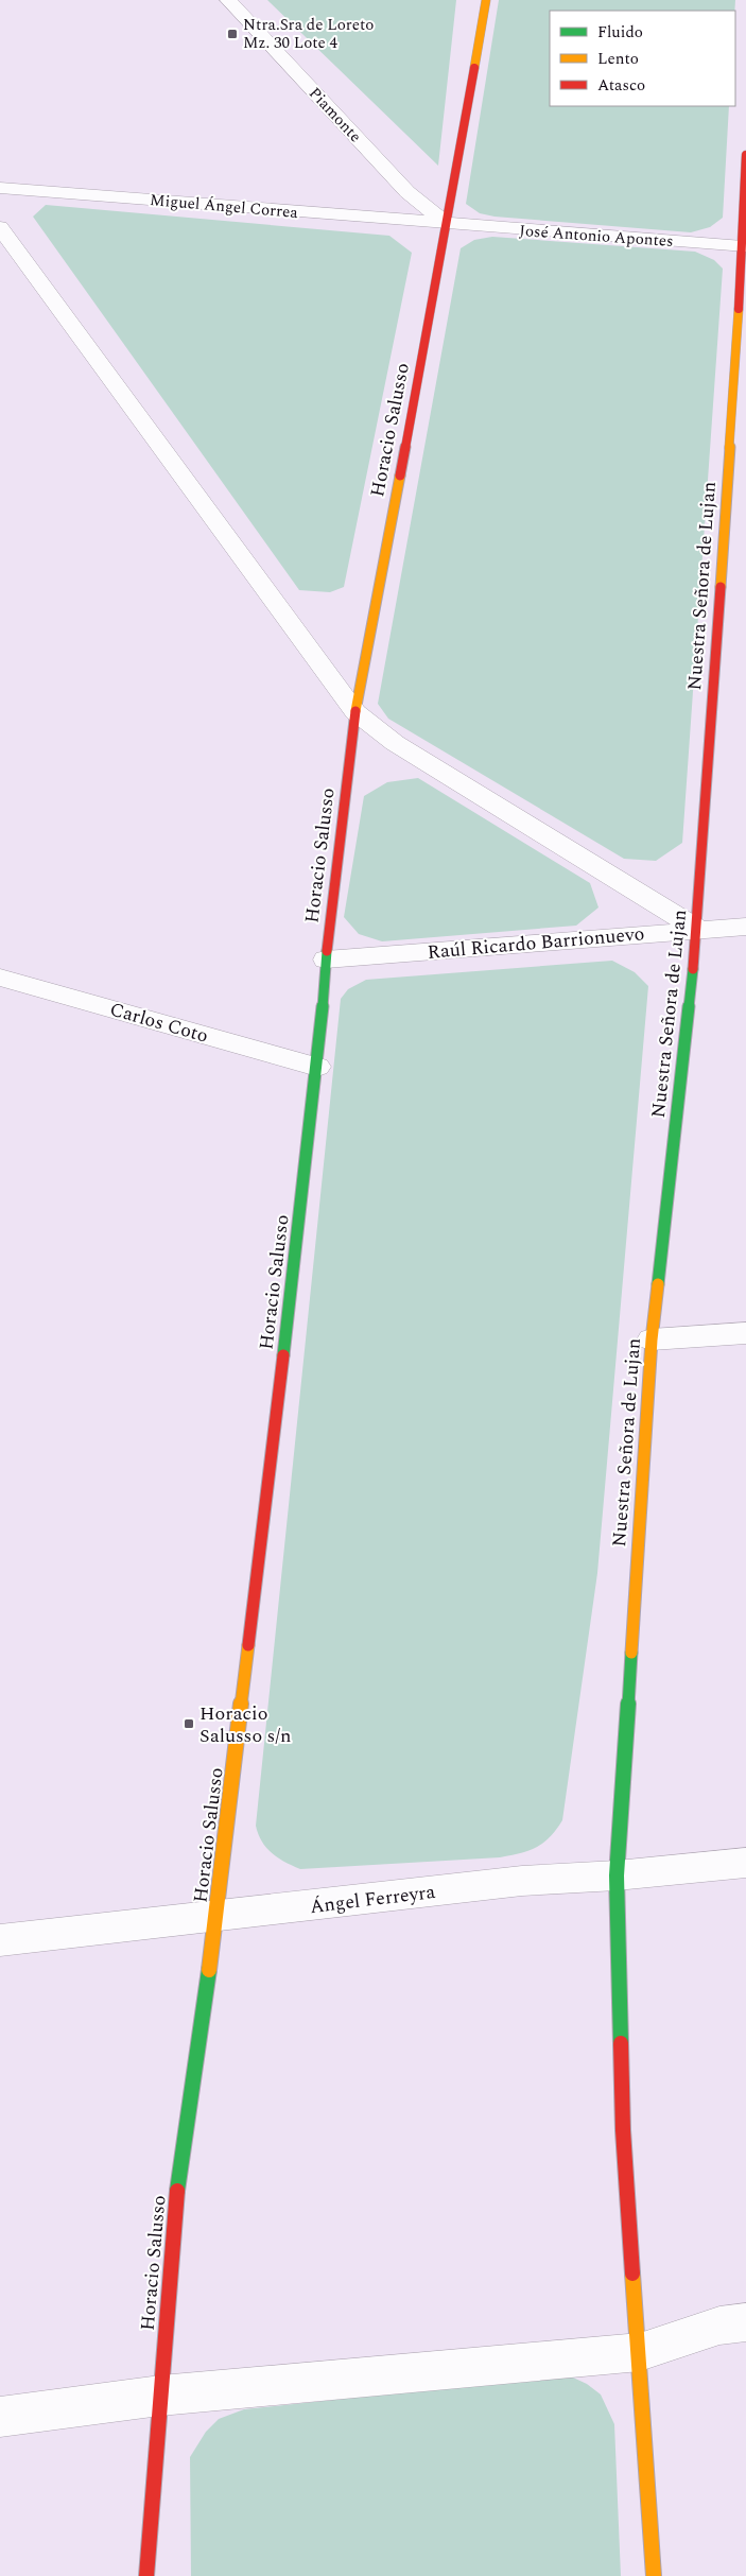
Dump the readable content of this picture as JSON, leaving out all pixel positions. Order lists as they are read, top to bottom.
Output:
{
  "streets": {
    "street": [
      "Piamonte",
      "Miguel Ángel Correa",
      "José Antonio Apontes",
      "Horacio Salusso",
      "Nuestra Señora de Lujan",
      "Raúl Ricardo Barrionuevo",
      "Carlos Coto",
      "Ángel Ferreyra"
    ]
  },
  "crossings": [
    ["Piamonte", "Miguel Ángel Correa"],
    ["Piamonte", "José Antonio Apontes"],
    ["Piamonte", "Horacio Salusso"],
    ["Miguel Ángel Correa", "José Antonio Apontes"],
    ["Miguel Ángel Correa", "Horacio Salusso"],
    ["José Antonio Apontes", "Horacio Salusso"],
    ["José Antonio Apontes", "Nuestra Señora de Lujan"],
    ["Horacio Salusso", "Raúl Ricardo Barrionuevo"],
    ["Horacio Salusso", "Carlos Coto"],
    ["Horacio Salusso", "Ángel Ferreyra"],
    ["Nuestra Señora de Lujan", "Raúl Ricardo Barrionuevo"],
    ["Nuestra Señora de Lujan", "Ángel Ferreyra"]
  ],
  "places": {
    "transit": ["Ntra.Sra de Loreto Mz. 30 Lote 4", "Horacio Salusso s/n"]
  },
  "legend": ["Fluido", "Lento", "Atasco"]
}
